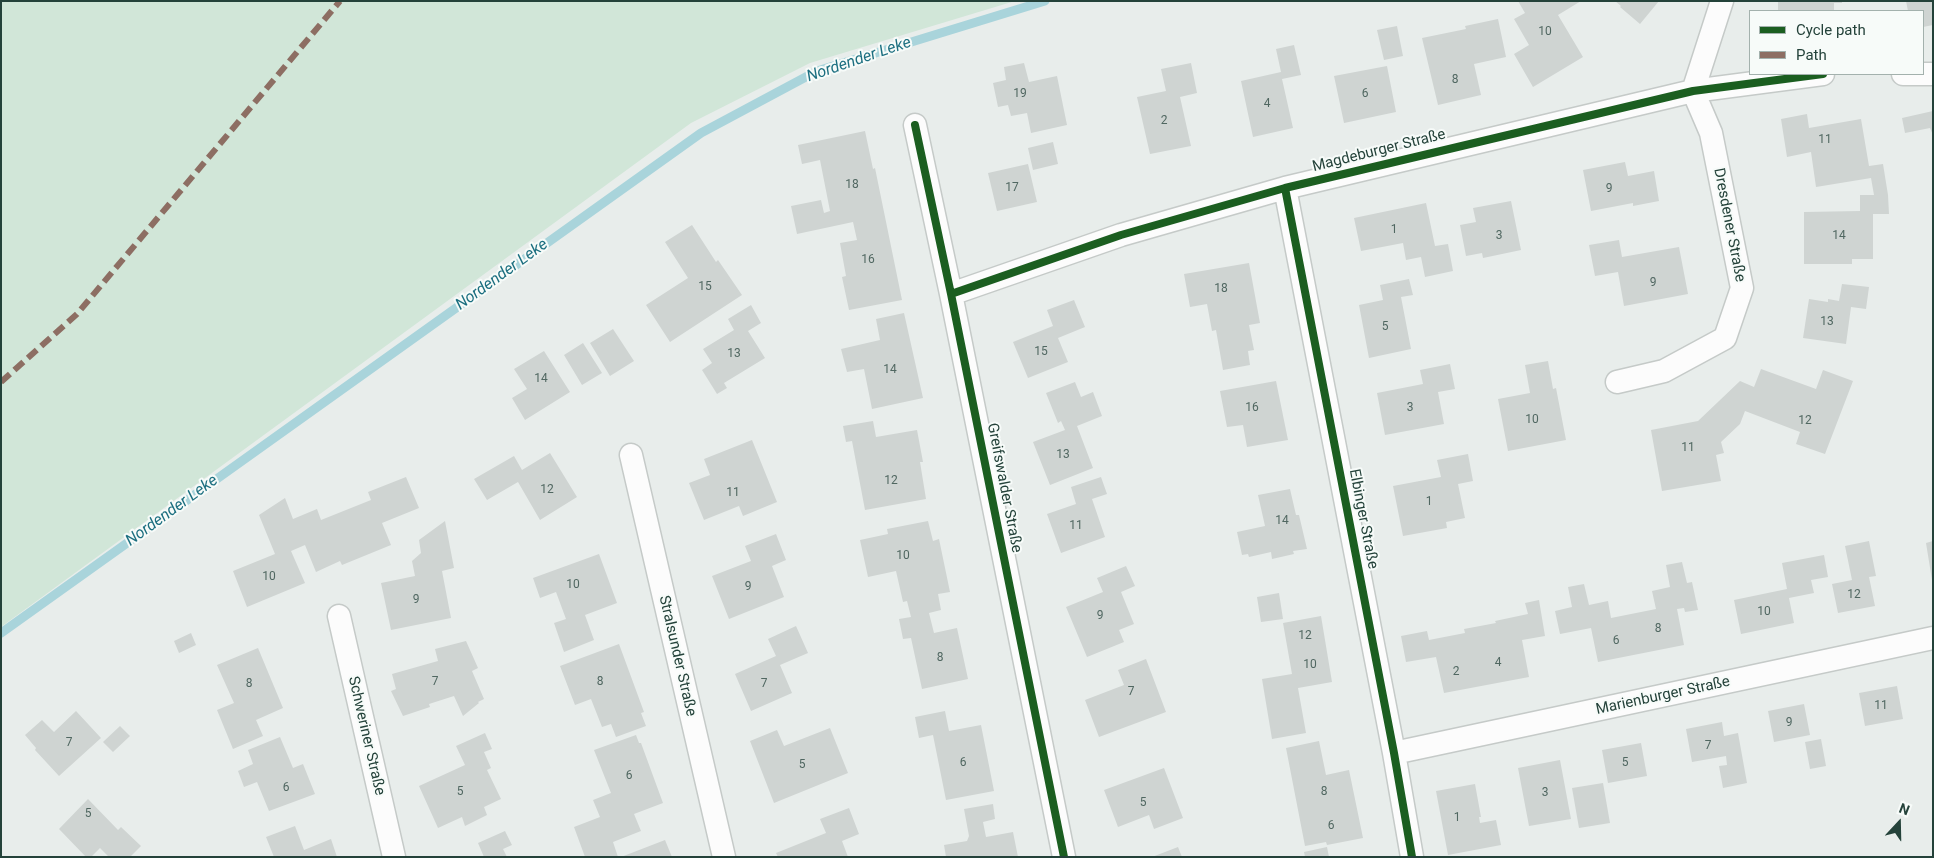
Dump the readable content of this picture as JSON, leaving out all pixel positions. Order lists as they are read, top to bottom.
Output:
{
  "streets": {
    "street": [
      "Magdeburger Straße",
      "Dresdener Straße",
      "Greifswalder Straße",
      "Elbinger Straße",
      "Stralsunder Straße",
      "Marienburger Straße",
      "Schweriner Straße"
    ]
  },
  "crossings": [
    ["Magdeburger Straße", "Dresdener Straße"],
    ["Magdeburger Straße", "Greifswalder Straße"],
    ["Magdeburger Straße", "Elbinger Straße"],
    ["Elbinger Straße", "Marienburger Straße"]
  ],
  "water": ["Nordender Leke"],
  "house_numbers": [
    "10",
    "8",
    "19",
    "6",
    "4",
    "2",
    "11",
    "18",
    "17",
    "9",
    "1",
    "3",
    "14",
    "16",
    "9",
    "15",
    "18",
    "13",
    "5",
    "15",
    "13",
    "14",
    "14",
    "16",
    "3",
    "10",
    "12",
    "11",
    "13",
    "12",
    "12",
    "11",
    "1",
    "14",
    "11",
    "10",
    "10",
    "10",
    "9",
    "12",
    "9",
    "10",
    "9",
    "8",
    "12",
    "6",
    "8",
    "4",
    "10",
    "2",
    "7",
    "8",
    "8",
    "7",
    "7",
    "11",
    "9",
    "7",
    "7",
    "6",
    "5",
    "5",
    "6",
    "6",
    "5",
    "8",
    "3",
    "5",
    "5",
    "1",
    "6"
  ],
  "legend": ["Cycle path", "Path"],
  "north": "top"
}
